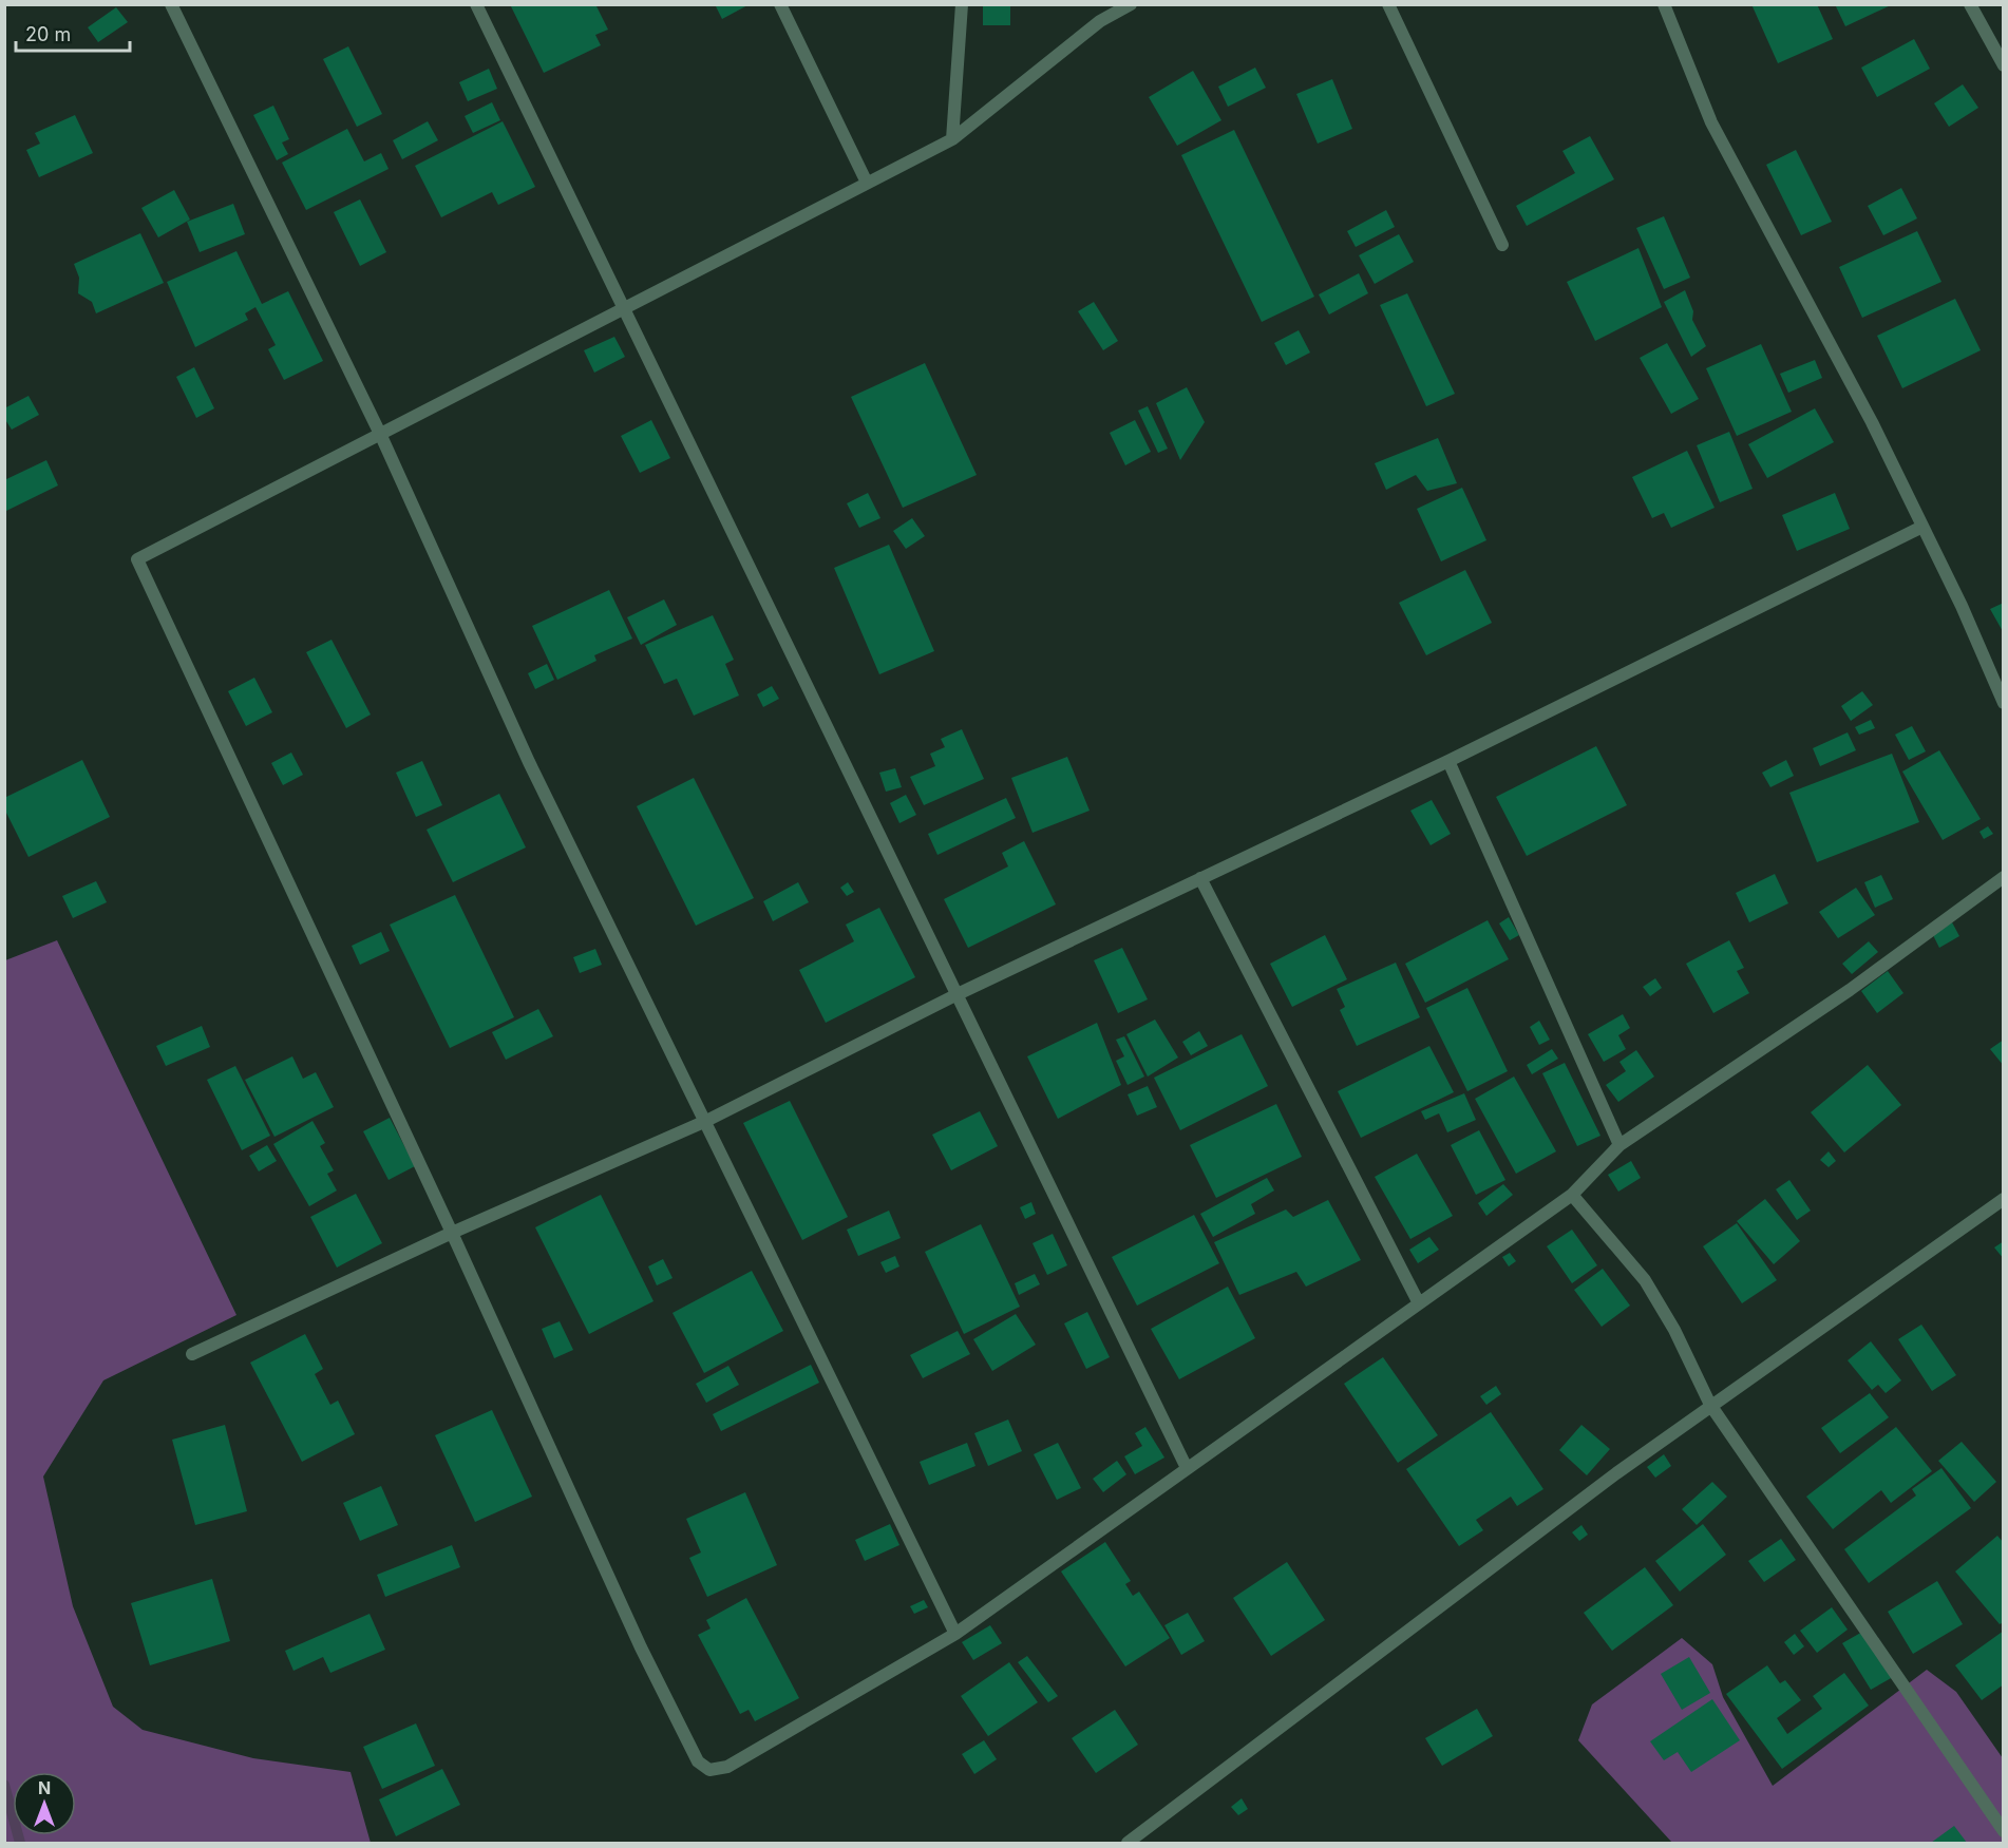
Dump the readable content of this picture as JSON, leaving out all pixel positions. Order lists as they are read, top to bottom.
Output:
{
  "scale_bar": "20 m",
  "north": "top"
}
